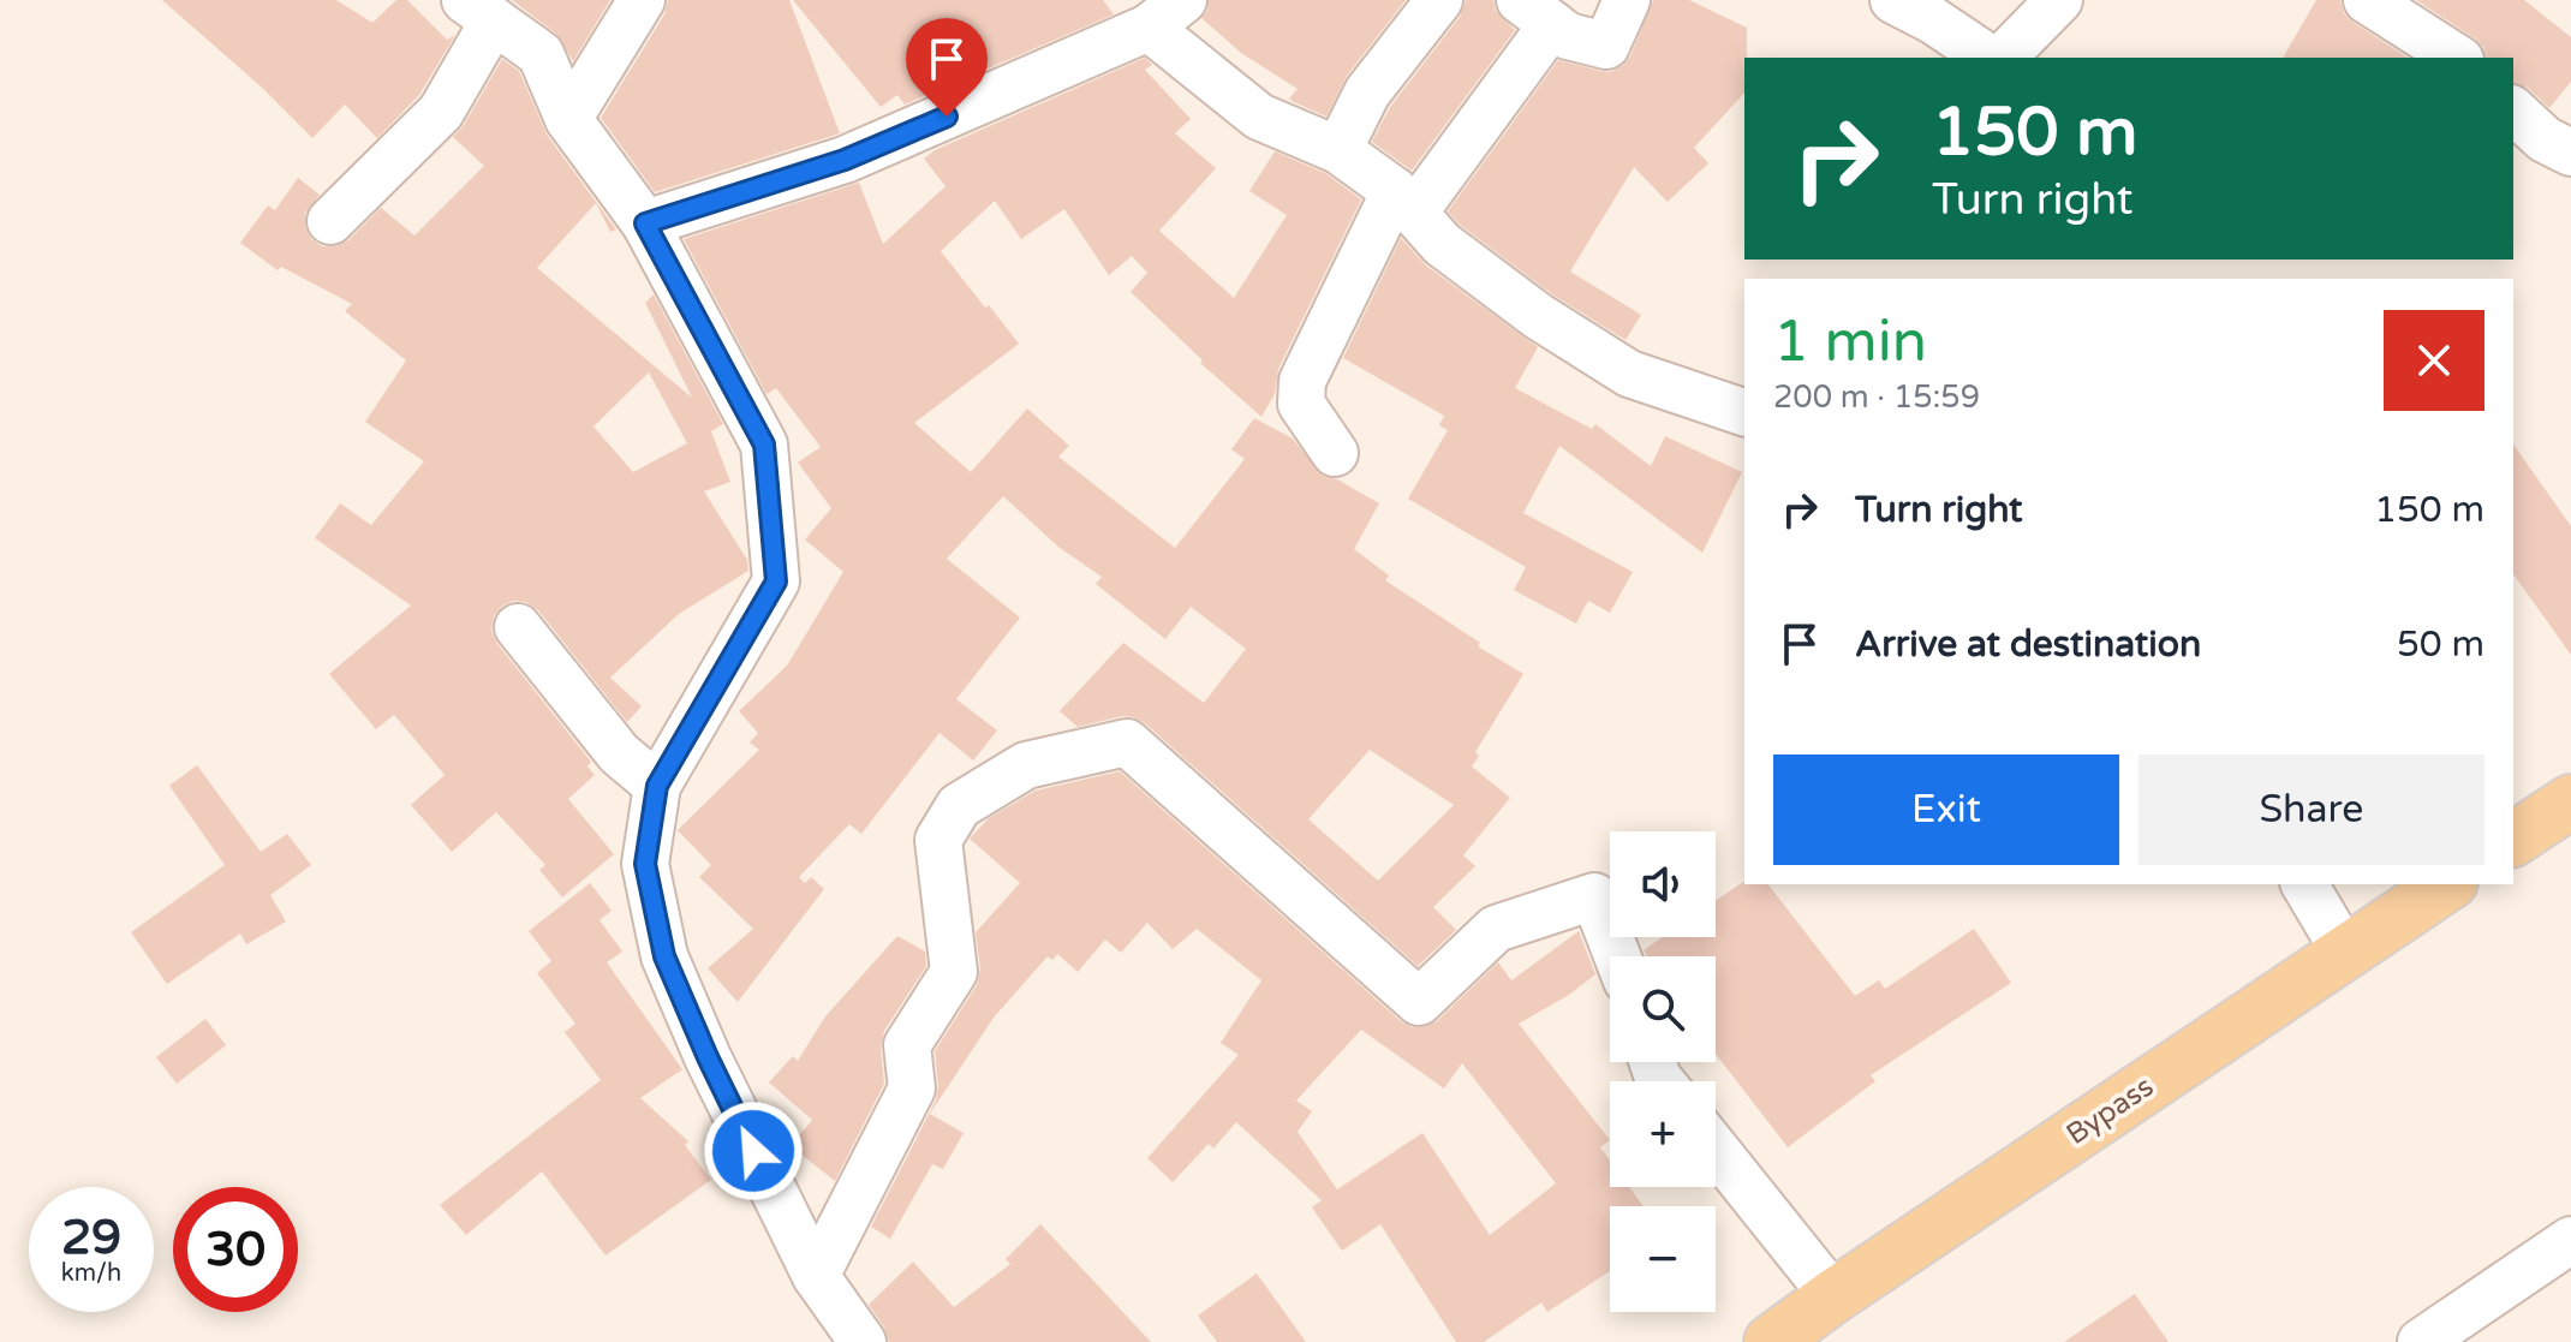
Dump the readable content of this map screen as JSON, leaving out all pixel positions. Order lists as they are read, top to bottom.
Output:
{
  "streets": {
    "main road": ["Bypass"]
  },
  "page": {
    "turn": ["150 m", "Turn right"],
    "heading": ["1 min", "200 m · 15:59"],
    "list": [
      {
        "name": "Turn right",
        "value": "150 m"
      },
      {
        "name": "Arrive at destination",
        "value": "50 m"
      }
    ],
    "buttons": ["Exit", "Share"],
    "map_buttons": ["+", "−"],
    "speed": "29 km/h",
    "limit": "30"
  }
}
